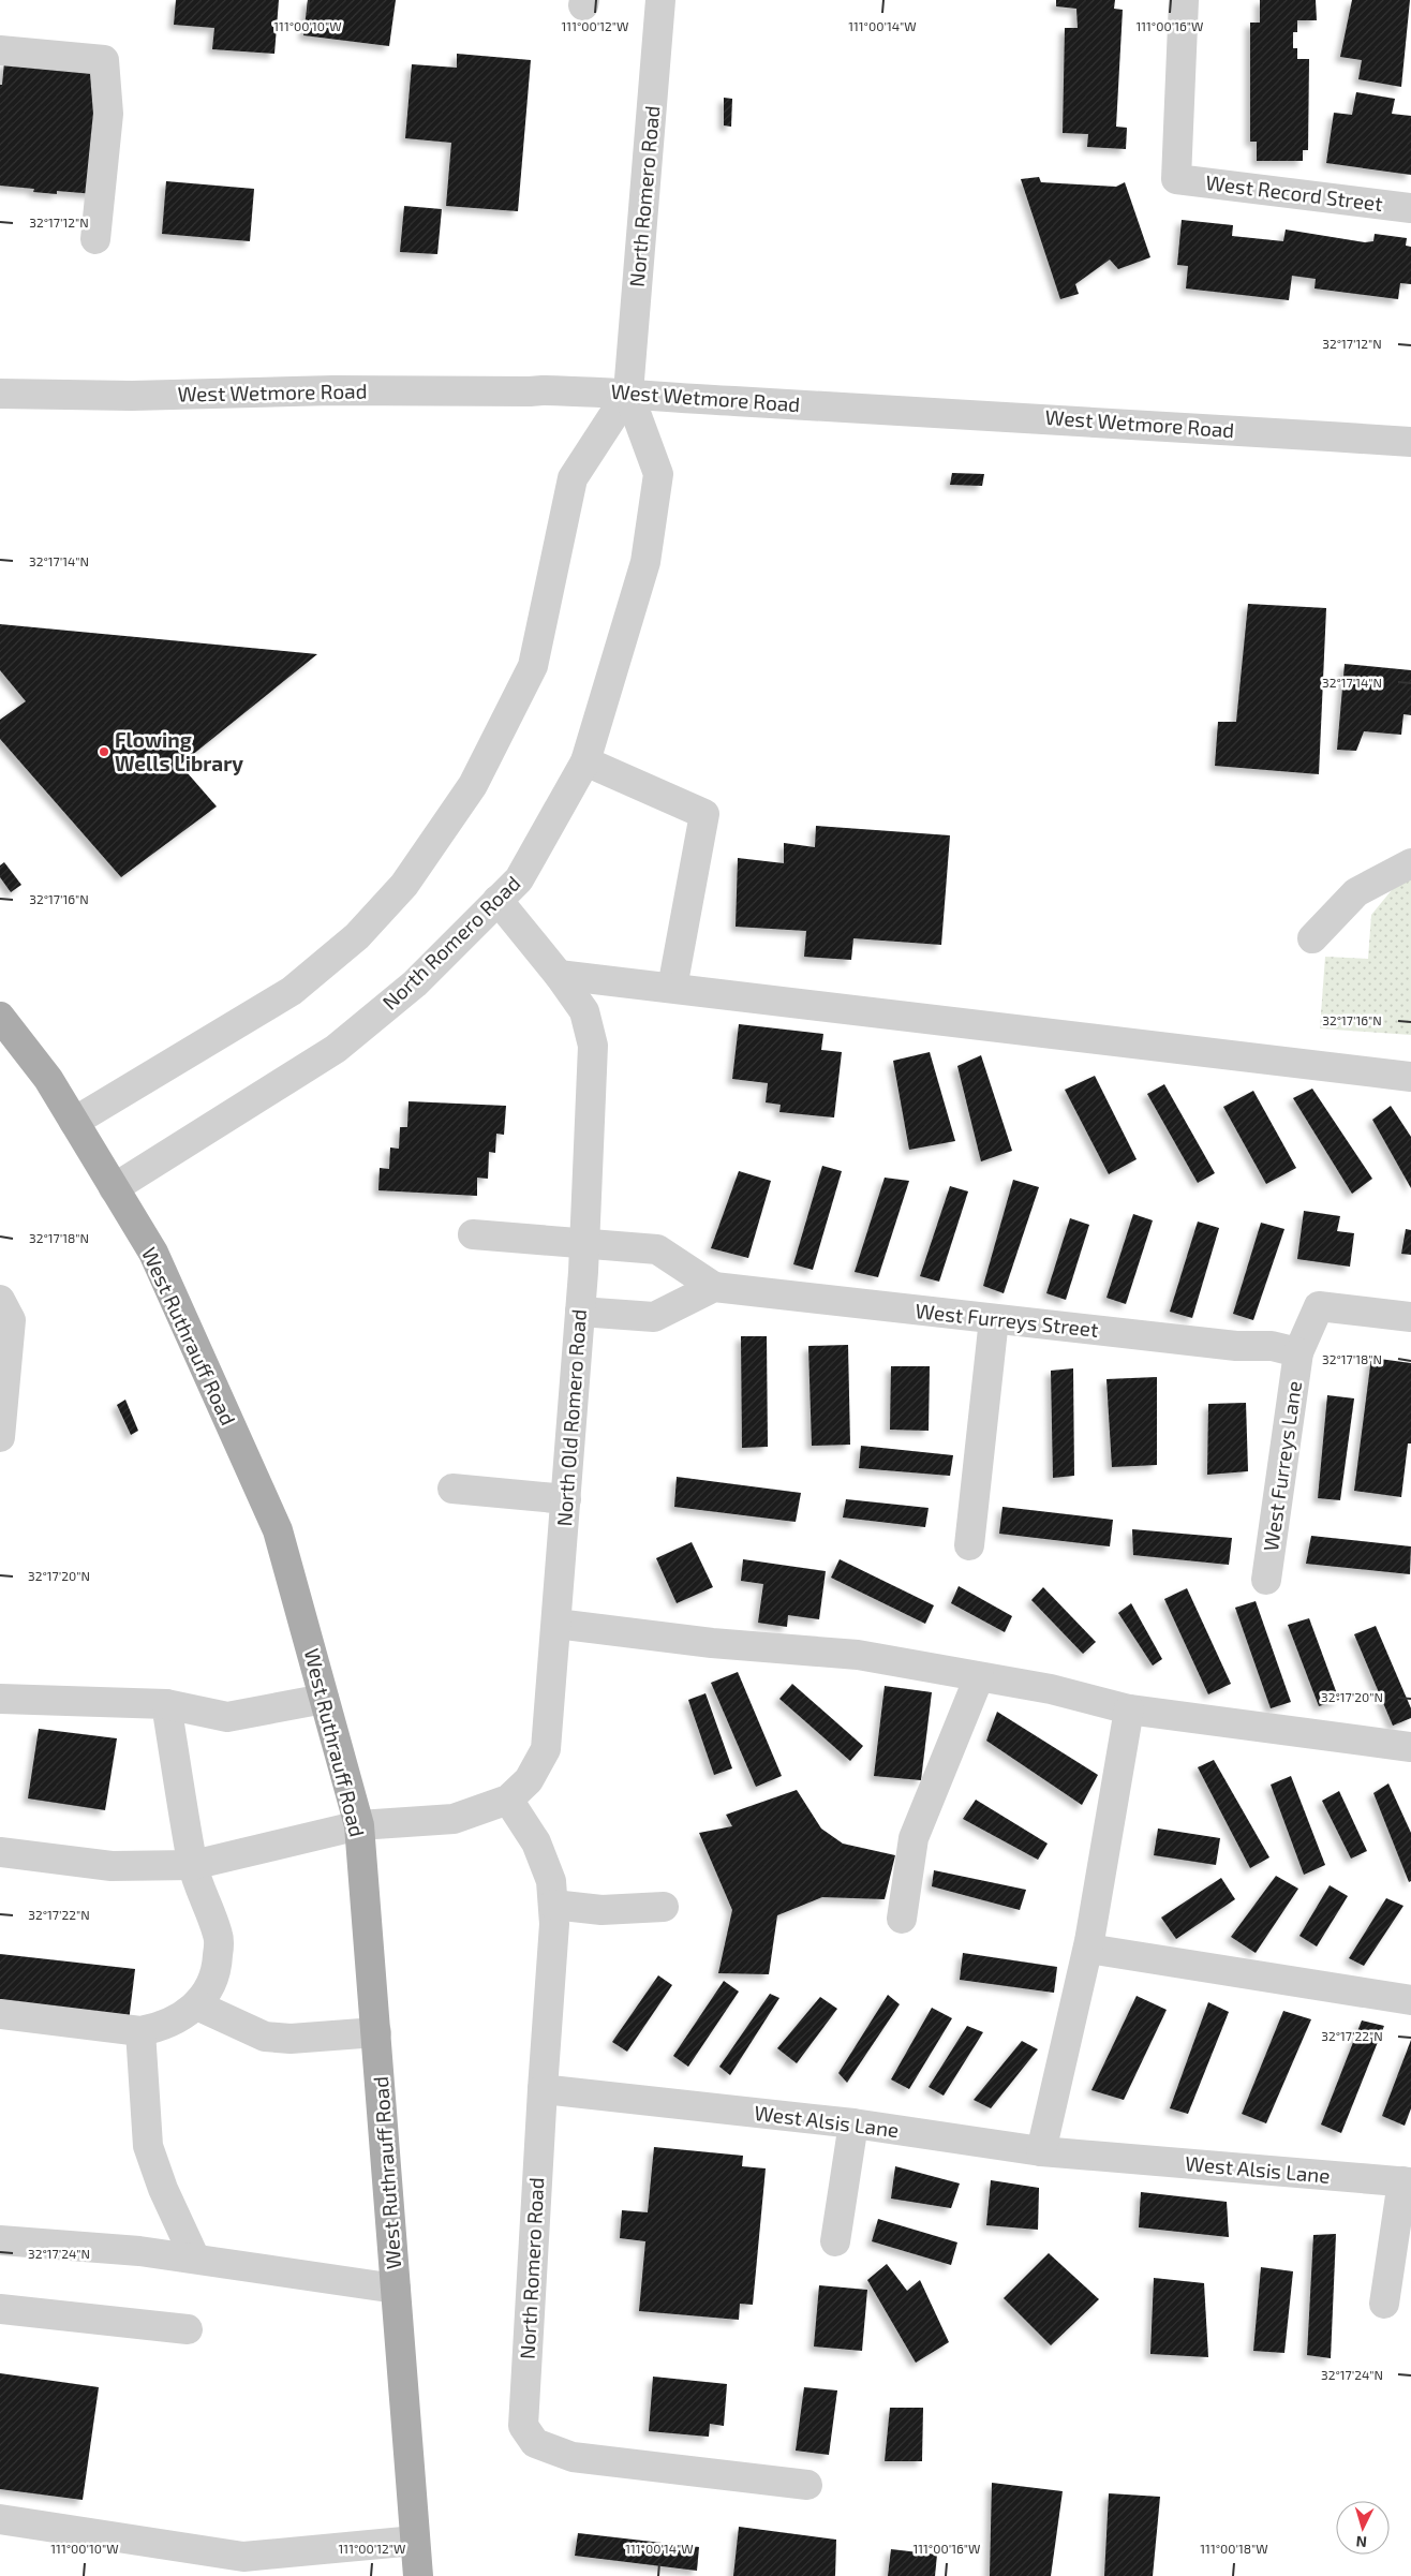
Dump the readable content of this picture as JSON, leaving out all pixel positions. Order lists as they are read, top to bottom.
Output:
{
  "streets": {
    "main road": ["West Ruthrauff Road"],
    "street": [
      "West Record Street",
      "North Romero Road",
      "West Wetmore Road",
      "West Furreys Street",
      "North Old Romero Road",
      "West Furreys Lane",
      "West Alsis Lane"
    ]
  },
  "crossings": [
    ["North Romero Road", "West Wetmore Road"],
    ["North Romero Road", "West Ruthrauff Road"],
    ["North Romero Road", "North Old Romero Road"],
    ["North Romero Road", "West Alsis Lane"],
    ["West Furreys Street", "West Furreys Lane"],
    ["West Ruthrauff Road", "North Old Romero Road"]
  ],
  "places": ["Flowing Wells Library"],
  "north": "bottom",
  "coordinates": [
    "111°00'10\"W",
    "111°00'12\"W",
    "111°00'14\"W",
    "111°00'16\"W",
    "32°17'12\"N",
    "32°17'14\"N",
    "32°17'16\"N",
    "32°17'18\"N",
    "32°17'20\"N",
    "32°17'22\"N",
    "32°17'24\"N",
    "111°00'18\"W"
  ]
}
